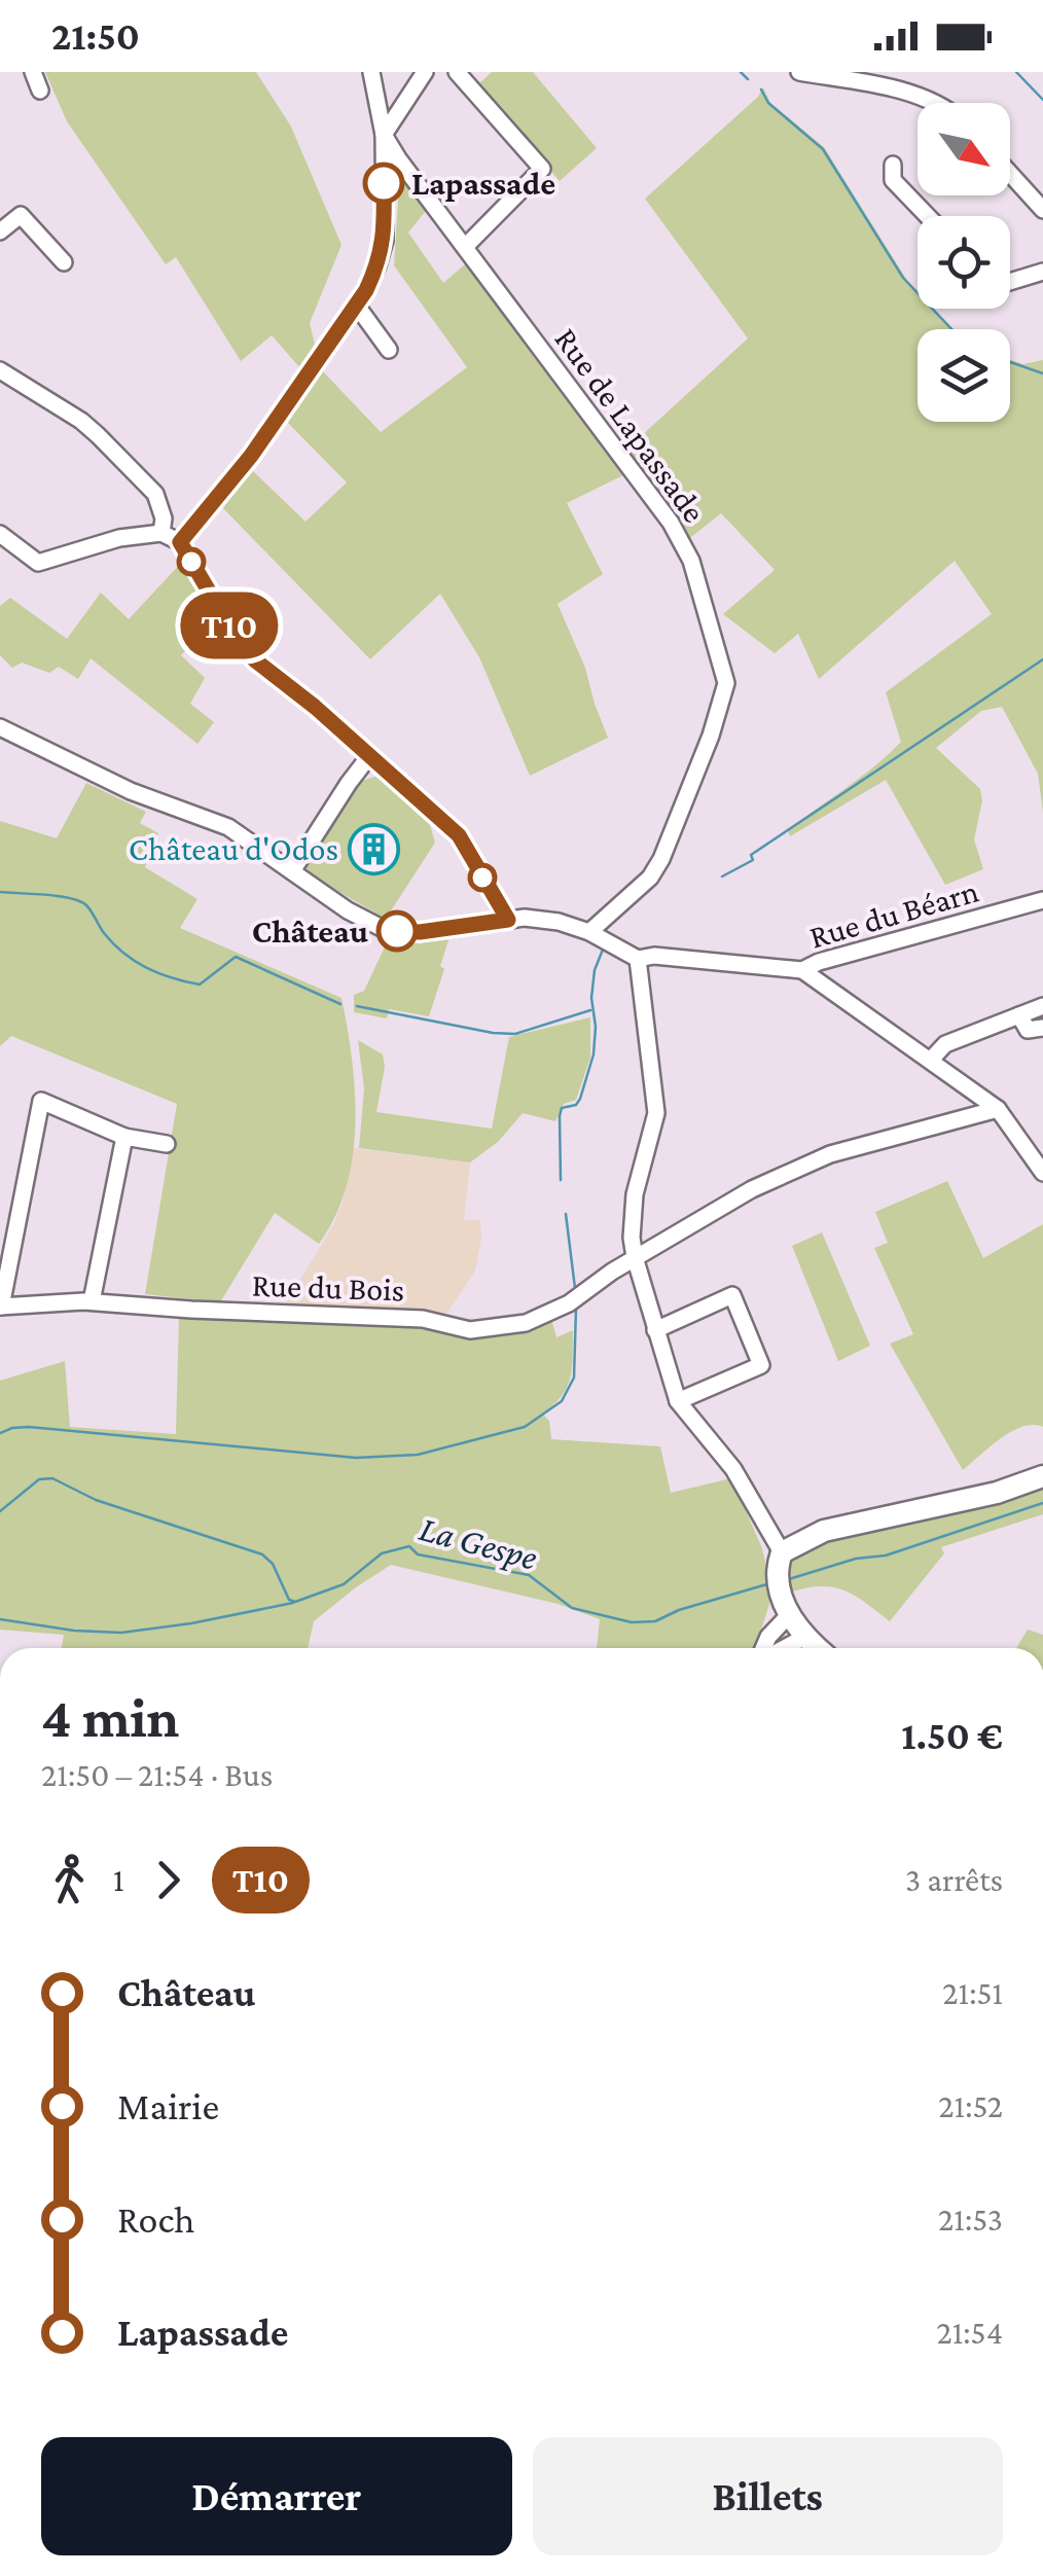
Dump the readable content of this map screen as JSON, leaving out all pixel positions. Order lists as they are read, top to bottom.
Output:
{
  "streets": {
    "street": ["Rue de Lapassade", "Rue du Béarn", "Rue du Bois"]
  },
  "water": ["La Gespe"],
  "places": {
    "other": ["Lapassade", "Château"],
    "building": ["Château d'Odos"]
  },
  "lines": ["bus line T10"],
  "north": "bottom right",
  "page": {
    "status": "21:50",
    "on_map": "T10",
    "heading": ["4 min", "21:50 – 21:54 · Bus", "1.50 €"],
    "legs": ["1", "T10", "3 arrêts"],
    "list": [
      {
        "name": "Château",
        "value": "21:51"
      },
      {
        "name": "Mairie",
        "value": "21:52"
      },
      {
        "name": "Roch",
        "value": "21:53"
      },
      {
        "name": "Lapassade",
        "value": "21:54"
      }
    ],
    "buttons": ["Démarrer", "Billets"]
  }
}
